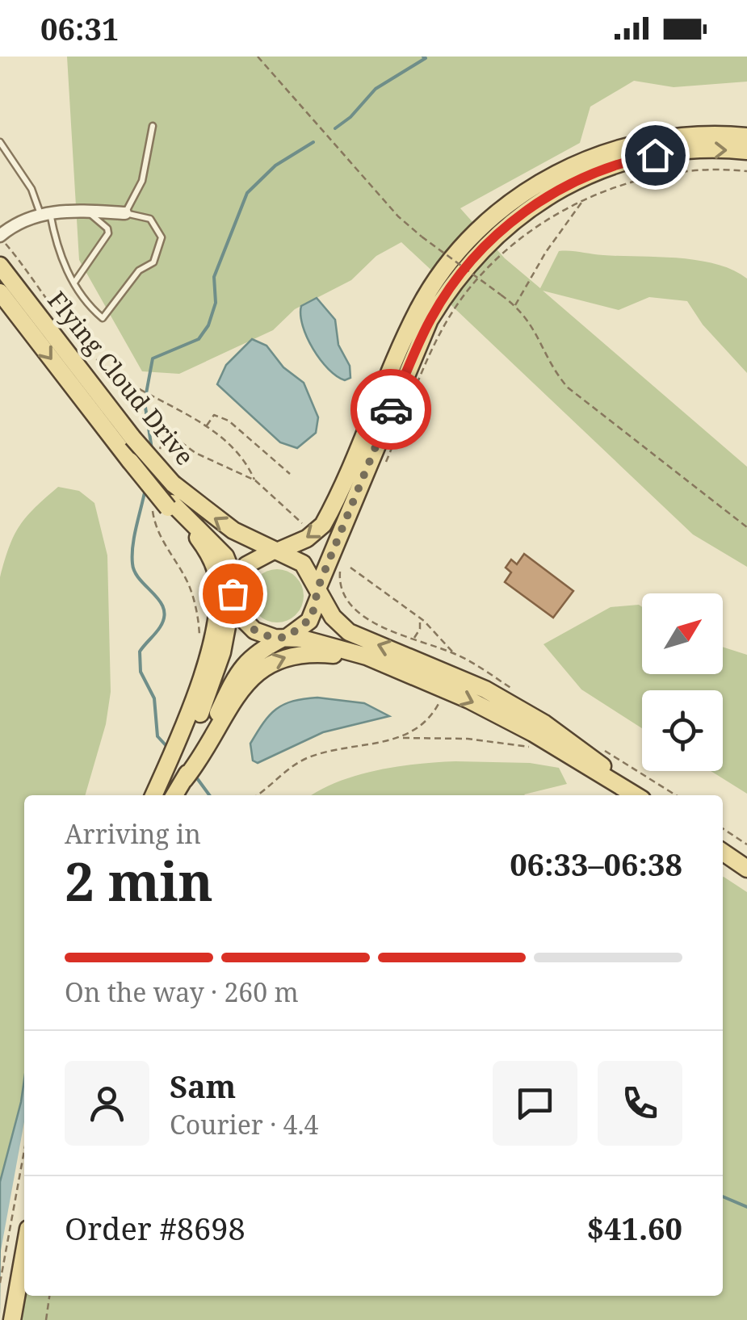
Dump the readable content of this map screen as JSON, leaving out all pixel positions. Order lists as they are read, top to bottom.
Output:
{
  "streets": {
    "main road": ["Flying Cloud Drive"]
  },
  "north": "top right",
  "page": {
    "status": "06:31",
    "heading": ["2 min", "Arriving in", "06:33–06:38"],
    "panel": [
      "Sam",
      "Courier · 4.4",
      "Order #8698",
      "$41.60"
    ],
    "bar": "On the way · 260 m"
  }
}
